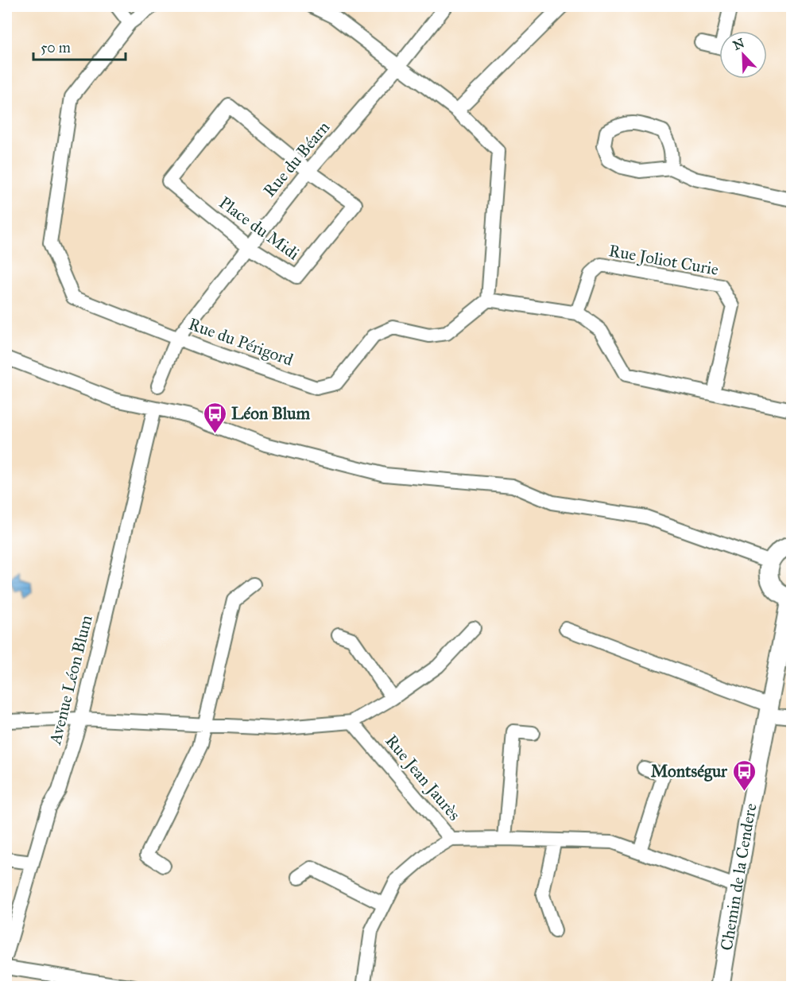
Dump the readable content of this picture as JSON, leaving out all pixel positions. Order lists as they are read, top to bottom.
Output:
{
  "streets": {
    "street": [
      "Rue du Béarn",
      "Place du Midi",
      "Rue Joliot Curie",
      "Rue du Périgord",
      "Avenue Léon Blum",
      "Rue Jean Jaurès",
      "Chemin de la Cendere"
    ]
  },
  "crossings": [
    ["Rue du Béarn", "Place du Midi"],
    ["Rue du Béarn", "Rue du Périgord"],
    ["Rue Jean Jaurès", "Chemin de la Cendere"]
  ],
  "places": {
    "bus stop": ["Léon Blum", "Montségur"]
  },
  "scale_bar": "50 m",
  "north": "top left"
}
